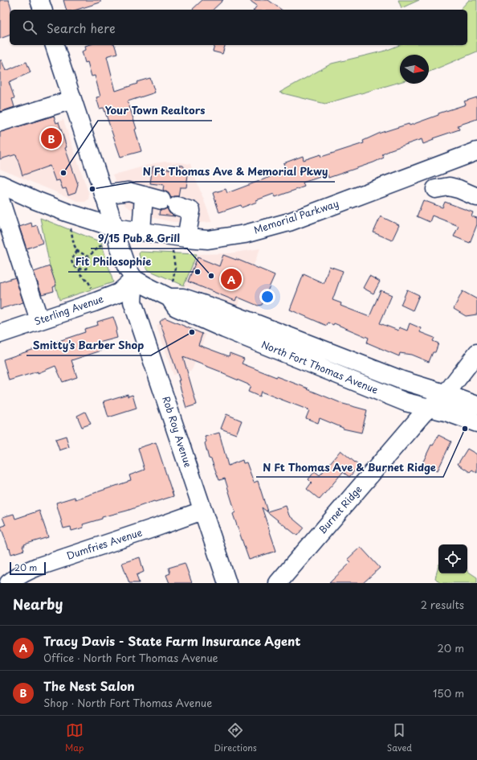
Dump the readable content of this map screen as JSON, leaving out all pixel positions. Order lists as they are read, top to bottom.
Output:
{
  "streets": {
    "street": [
      "Memorial Parkway",
      "Sterling Avenue",
      "North Fort Thomas Avenue",
      "Rob Roy Avenue",
      "Burnet Ridge",
      "Dumfries Avenue"
    ]
  },
  "crossings": [
    ["Memorial Parkway", "North Fort Thomas Avenue"],
    ["Sterling Avenue", "North Fort Thomas Avenue"],
    ["Sterling Avenue", "Rob Roy Avenue"],
    ["North Fort Thomas Avenue", "Rob Roy Avenue"],
    ["North Fort Thomas Avenue", "Burnet Ridge"],
    ["Rob Roy Avenue", "Dumfries Avenue"]
  ],
  "places": [
    "Your Town Realtors",
    "N Ft Thomas Ave & Memorial Pkwy",
    "Fit Philosophie",
    "9/15 Pub & Grill",
    "Smitty’s Barber Shop",
    "N Ft Thomas Ave & Burnet Ridge"
  ],
  "scale_bar": "20 m",
  "north": "right",
  "page": {
    "search": "Search here",
    "pins": ["B", "A"],
    "scale": "20 m",
    "heading": ["Nearby", "2 results"],
    "list": [
      {
        "mark": "A",
        "name": "Tracy Davis - State Farm Insurance Agent",
        "note": "Office · North Fort Thomas Avenue",
        "value": "20 m"
      },
      {
        "mark": "B",
        "name": "The Nest Salon",
        "note": "Shop · North Fort Thomas Avenue",
        "value": "150 m"
      }
    ],
    "nav": ["Map", "Directions", "Saved"]
  }
}
